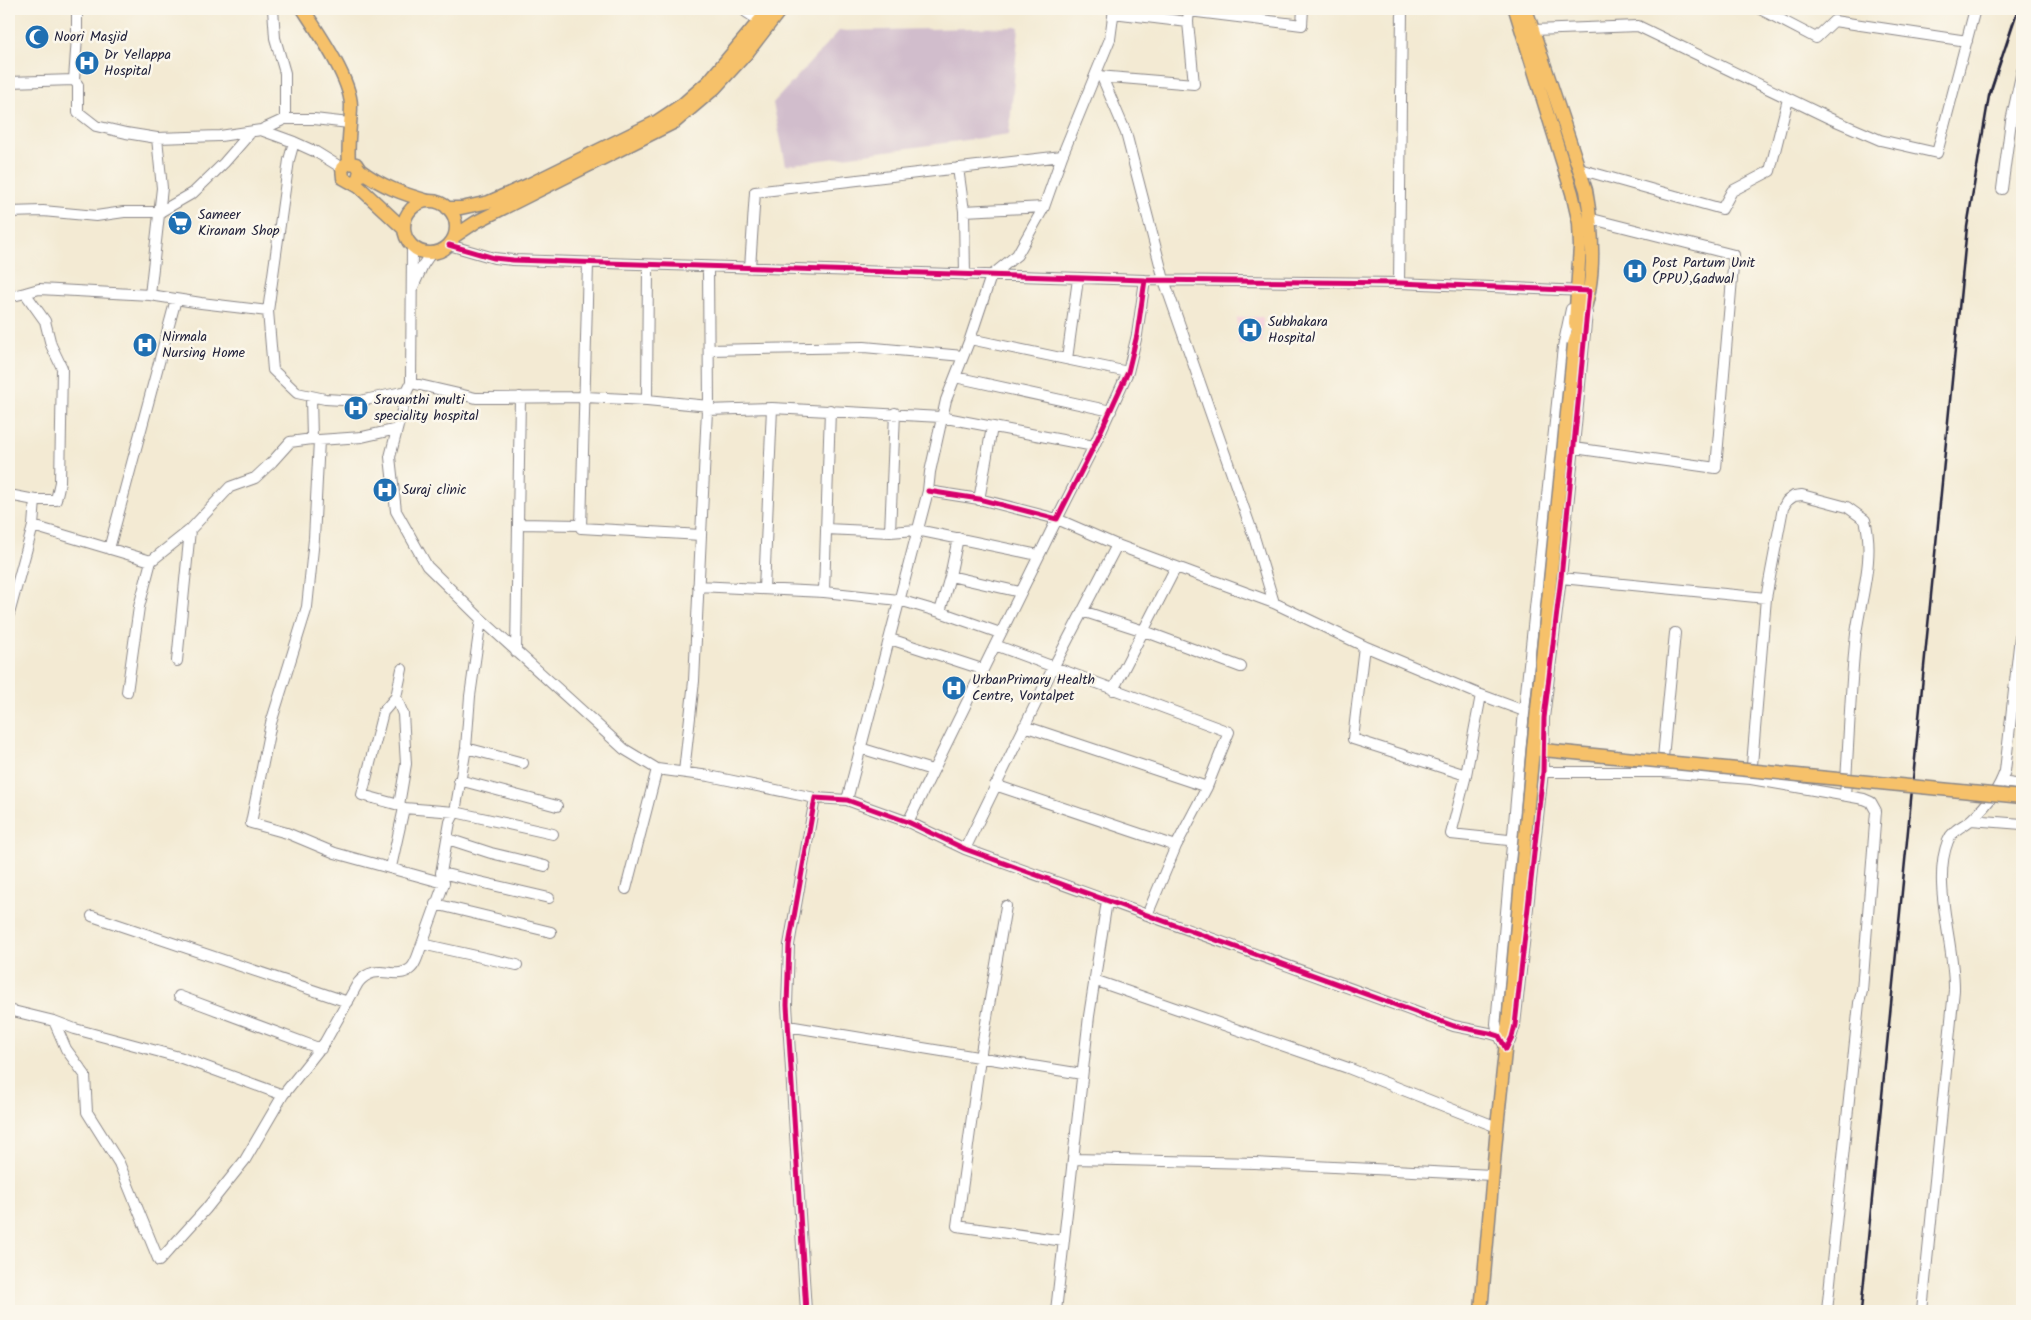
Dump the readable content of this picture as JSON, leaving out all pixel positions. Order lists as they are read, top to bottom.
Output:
{
  "places": {
    "mosque": ["Noori Masjid"],
    "hospital": [
      "Dr Yellappa Hospital",
      "Post Partum Unit (PPU),Gadwal",
      "Subhakara Hospital",
      "Nirmala Nursing Home",
      "Sravanthi multi speciality hospital",
      "Suraj clinic",
      "UrbanPrimary Health Centre, Vontalpet"
    ],
    "supermarket": ["Sameer Kiranam Shop"]
  }
}
